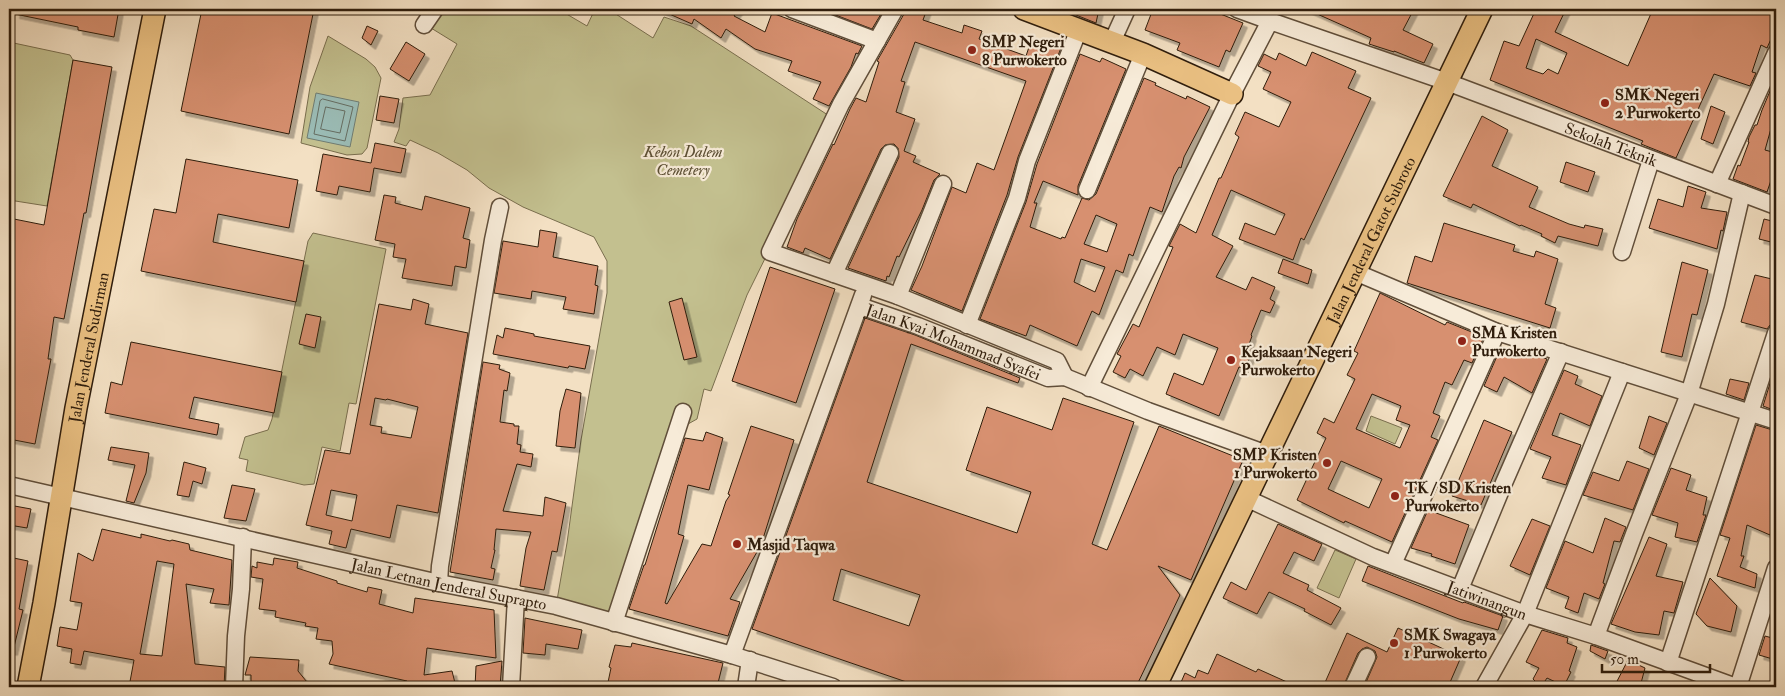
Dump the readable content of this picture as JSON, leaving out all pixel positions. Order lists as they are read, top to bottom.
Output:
{
  "streets": {
    "main road": ["Jalan Jenderal Gatot Subroto", "Jalan Jenderal Sudirman"],
    "street": [
      "Sekolah Teknik",
      "Jalan Kyai Mohammad Syafei",
      "Jalan Letnan Jenderal Suprapto",
      "Jatiwinangun"
    ]
  },
  "crossings": [
    ["Sekolah Teknik", "Jalan Jenderal Gatot Subroto"],
    ["Jalan Jenderal Gatot Subroto", "Jalan Kyai Mohammad Syafei"],
    ["Jalan Jenderal Gatot Subroto", "Jatiwinangun"],
    ["Jalan Kyai Mohammad Syafei", "Jalan Letnan Jenderal Suprapto"],
    ["Jalan Jenderal Sudirman", "Jalan Letnan Jenderal Suprapto"]
  ],
  "parks": ["Kebon Dalem Cemetery"],
  "places": [
    "SMP Negeri 8 Purwokerto",
    "SMK Negeri 2 Purwokerto",
    "SMA Kristen Purwokerto",
    "Kejaksaan Negeri Purwokerto",
    "SMP Kristen 1 Purwokerto",
    "TK / SD Kristen Purwokerto",
    "Masjid Taqwa",
    "SMK Swagaya 1 Purwokerto"
  ],
  "scale_bar": "50 m"
}
